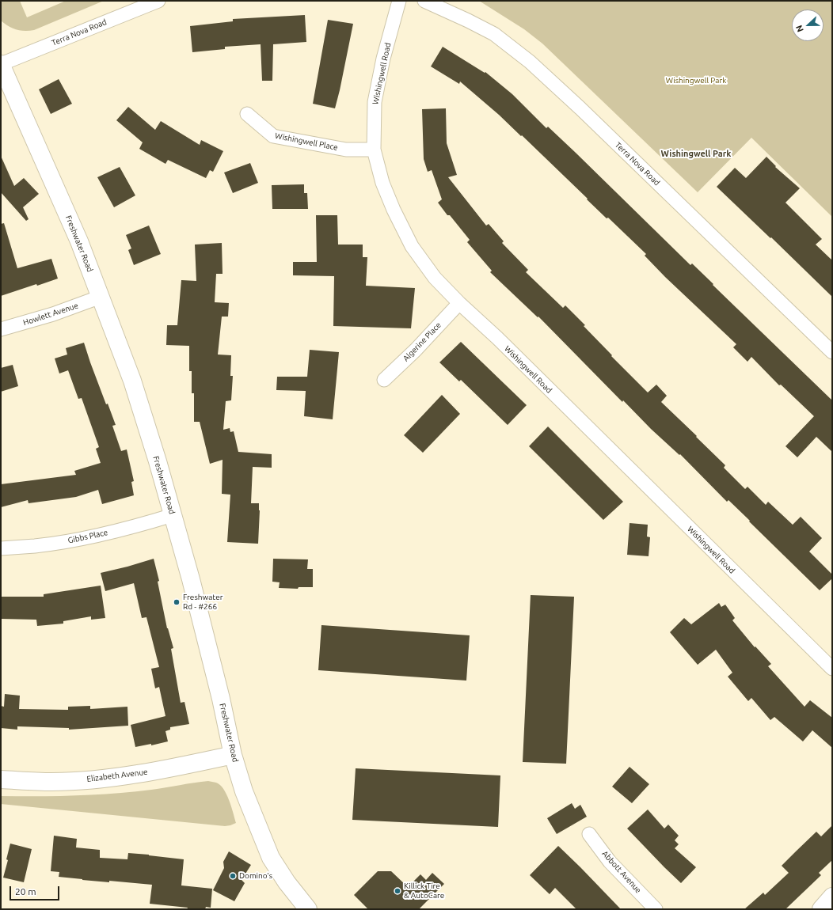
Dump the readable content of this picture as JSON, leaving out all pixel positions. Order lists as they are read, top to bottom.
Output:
{
  "streets": {
    "main road": ["Freshwater Road", "Elizabeth Avenue"],
    "street": [
      "Terra Nova Road",
      "Wishingwell Road",
      "Wishingwell Place",
      "Howlett Avenue",
      "Algerine Place",
      "Gibbs Place",
      "Abbott Avenue"
    ]
  },
  "crossings": [
    ["Terra Nova Road", "Freshwater Road"],
    ["Wishingwell Road", "Wishingwell Place"],
    ["Wishingwell Road", "Algerine Place"],
    ["Freshwater Road", "Howlett Avenue"],
    ["Freshwater Road", "Gibbs Place"],
    ["Freshwater Road", "Elizabeth Avenue"]
  ],
  "districts": ["Wishingwell Park"],
  "parks": ["Wishingwell Park"],
  "places": ["Freshwater Rd - #266", "Domino's", "Killick Tire & AutoCare"],
  "scale_bar": "20 m",
  "north": "left"
}
